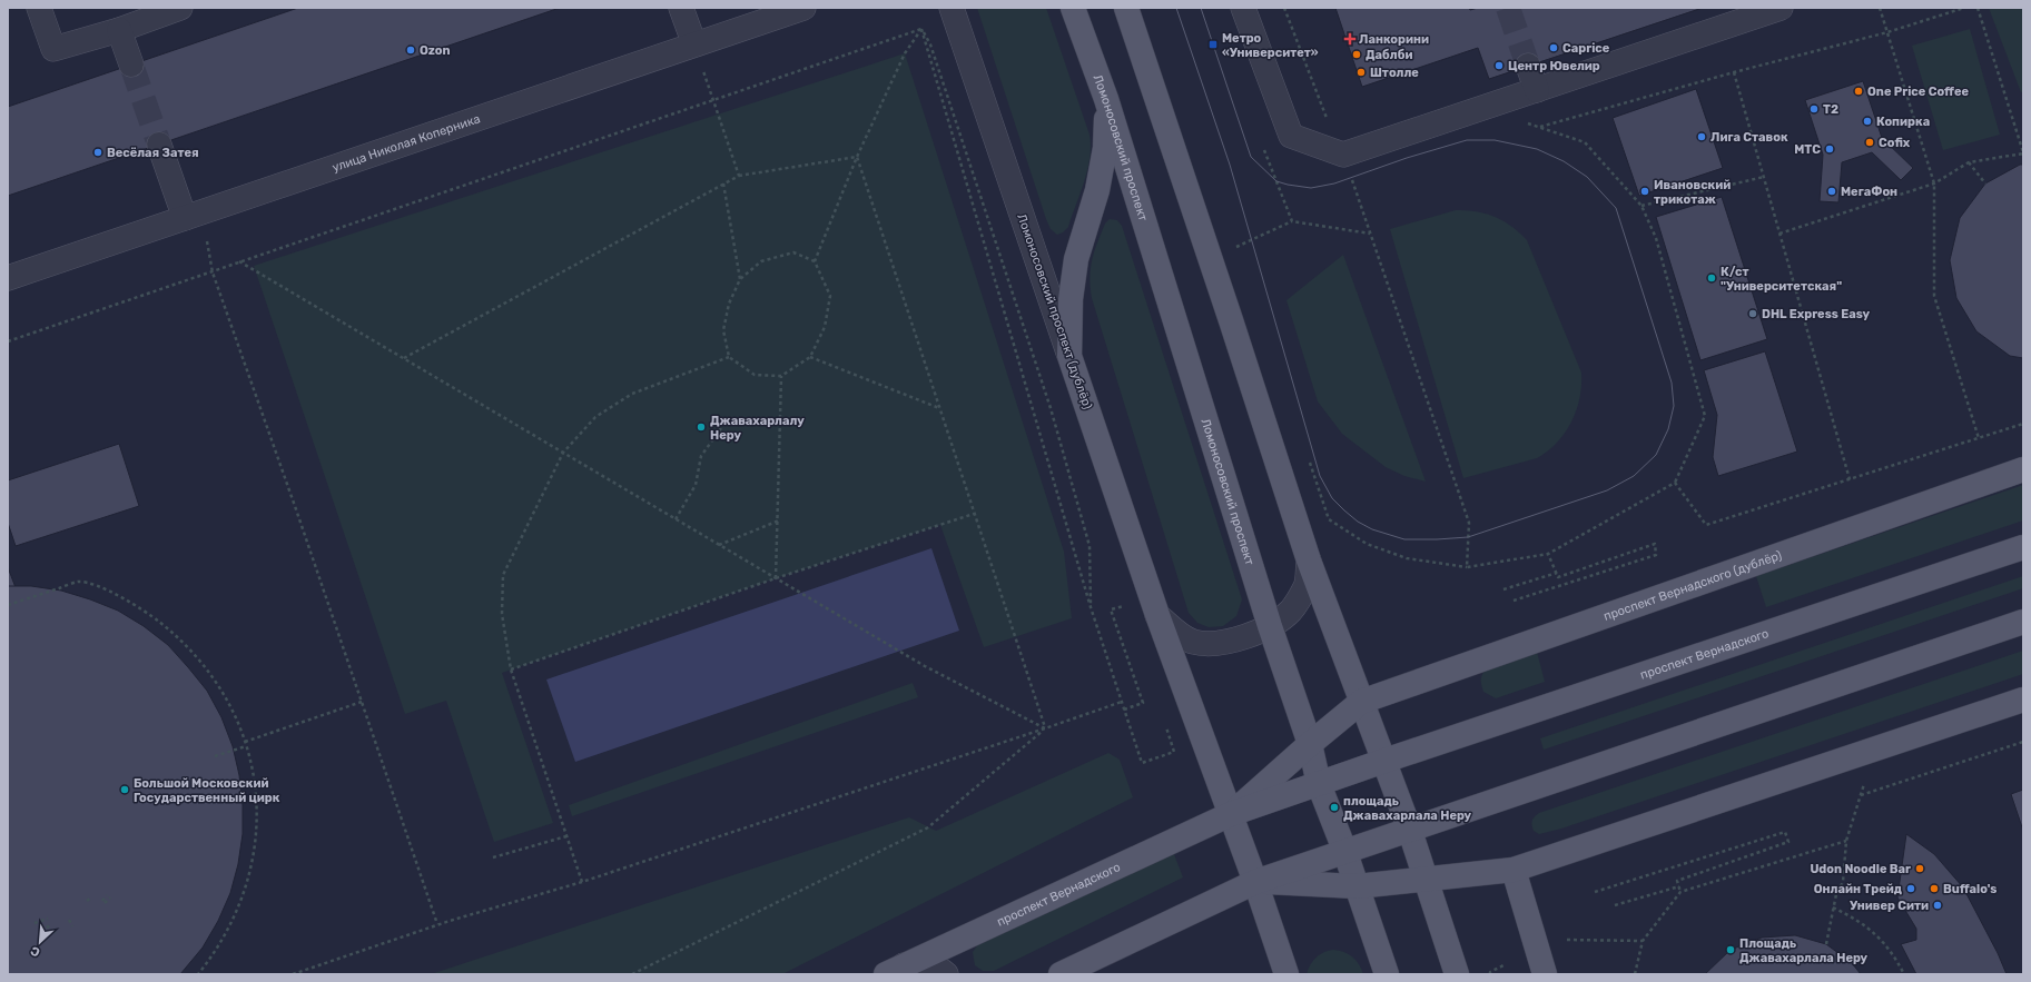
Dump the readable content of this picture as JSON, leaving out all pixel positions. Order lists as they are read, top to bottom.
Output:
{
  "streets": {
    "main road": [
      "Ломоносовский проспект",
      "Ломоносовский проспект (дублёр)",
      "проспект Вернадского (дублёр)",
      "проспект Вернадского"
    ],
    "street": ["улица Николая Коперника"]
  },
  "places": {
    "health": ["Ланкорини"],
    "transit": ["Метро «Университет»"],
    "other": [
      "Caprice",
      "Ozon",
      "Даблби",
      "Центр Ювелир",
      "Штолле",
      "One Price Coffee",
      "T2",
      "Копирка",
      "Лига Ставок",
      "Cofix",
      "МТС",
      "Весёлая Затея",
      "Ивановский трикотаж",
      "МегаФон",
      "К/ст \"Университетская\"",
      "DHL Express Easy",
      "Джавахарлалу Неру",
      "Большой Московский Государственный цирк",
      "площадь Джавахарлала Неру",
      "Udon Noodle Bar",
      "Онлайн Трейд",
      "Buffalo's",
      "Универ Сити",
      "Площадь Джавахарлала Неру"
    ]
  },
  "north": "bottom left"
}
